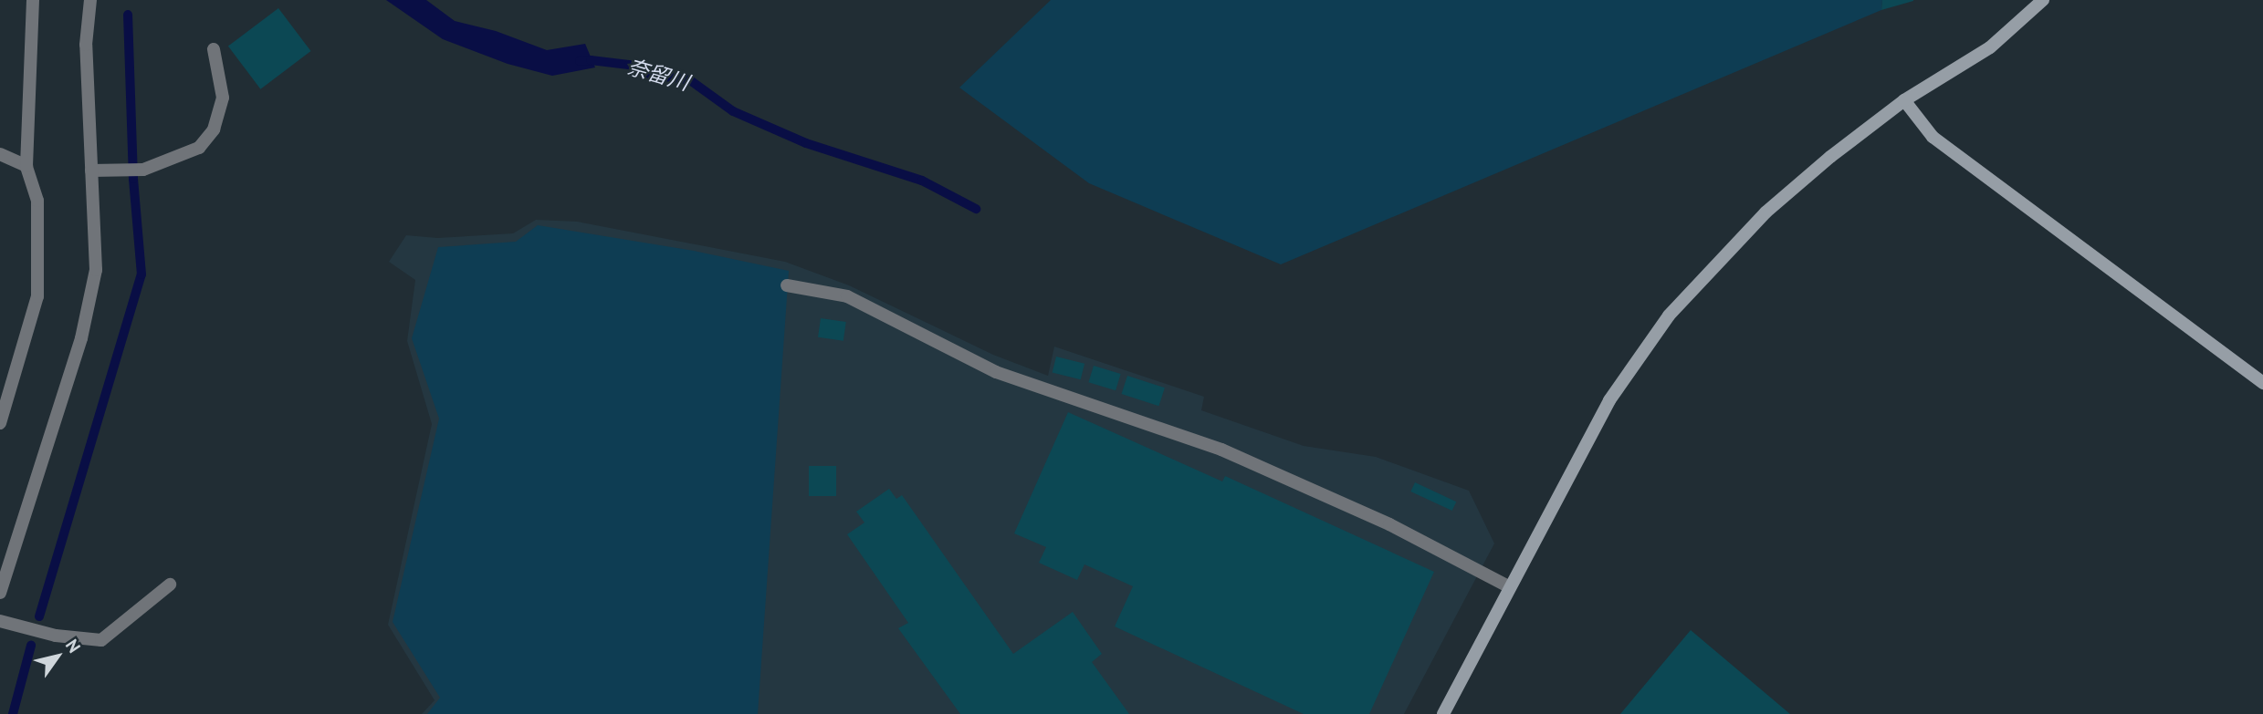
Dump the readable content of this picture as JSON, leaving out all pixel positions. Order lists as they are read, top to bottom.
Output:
{
  "water": ["奈留川"],
  "north": "top right"
}
